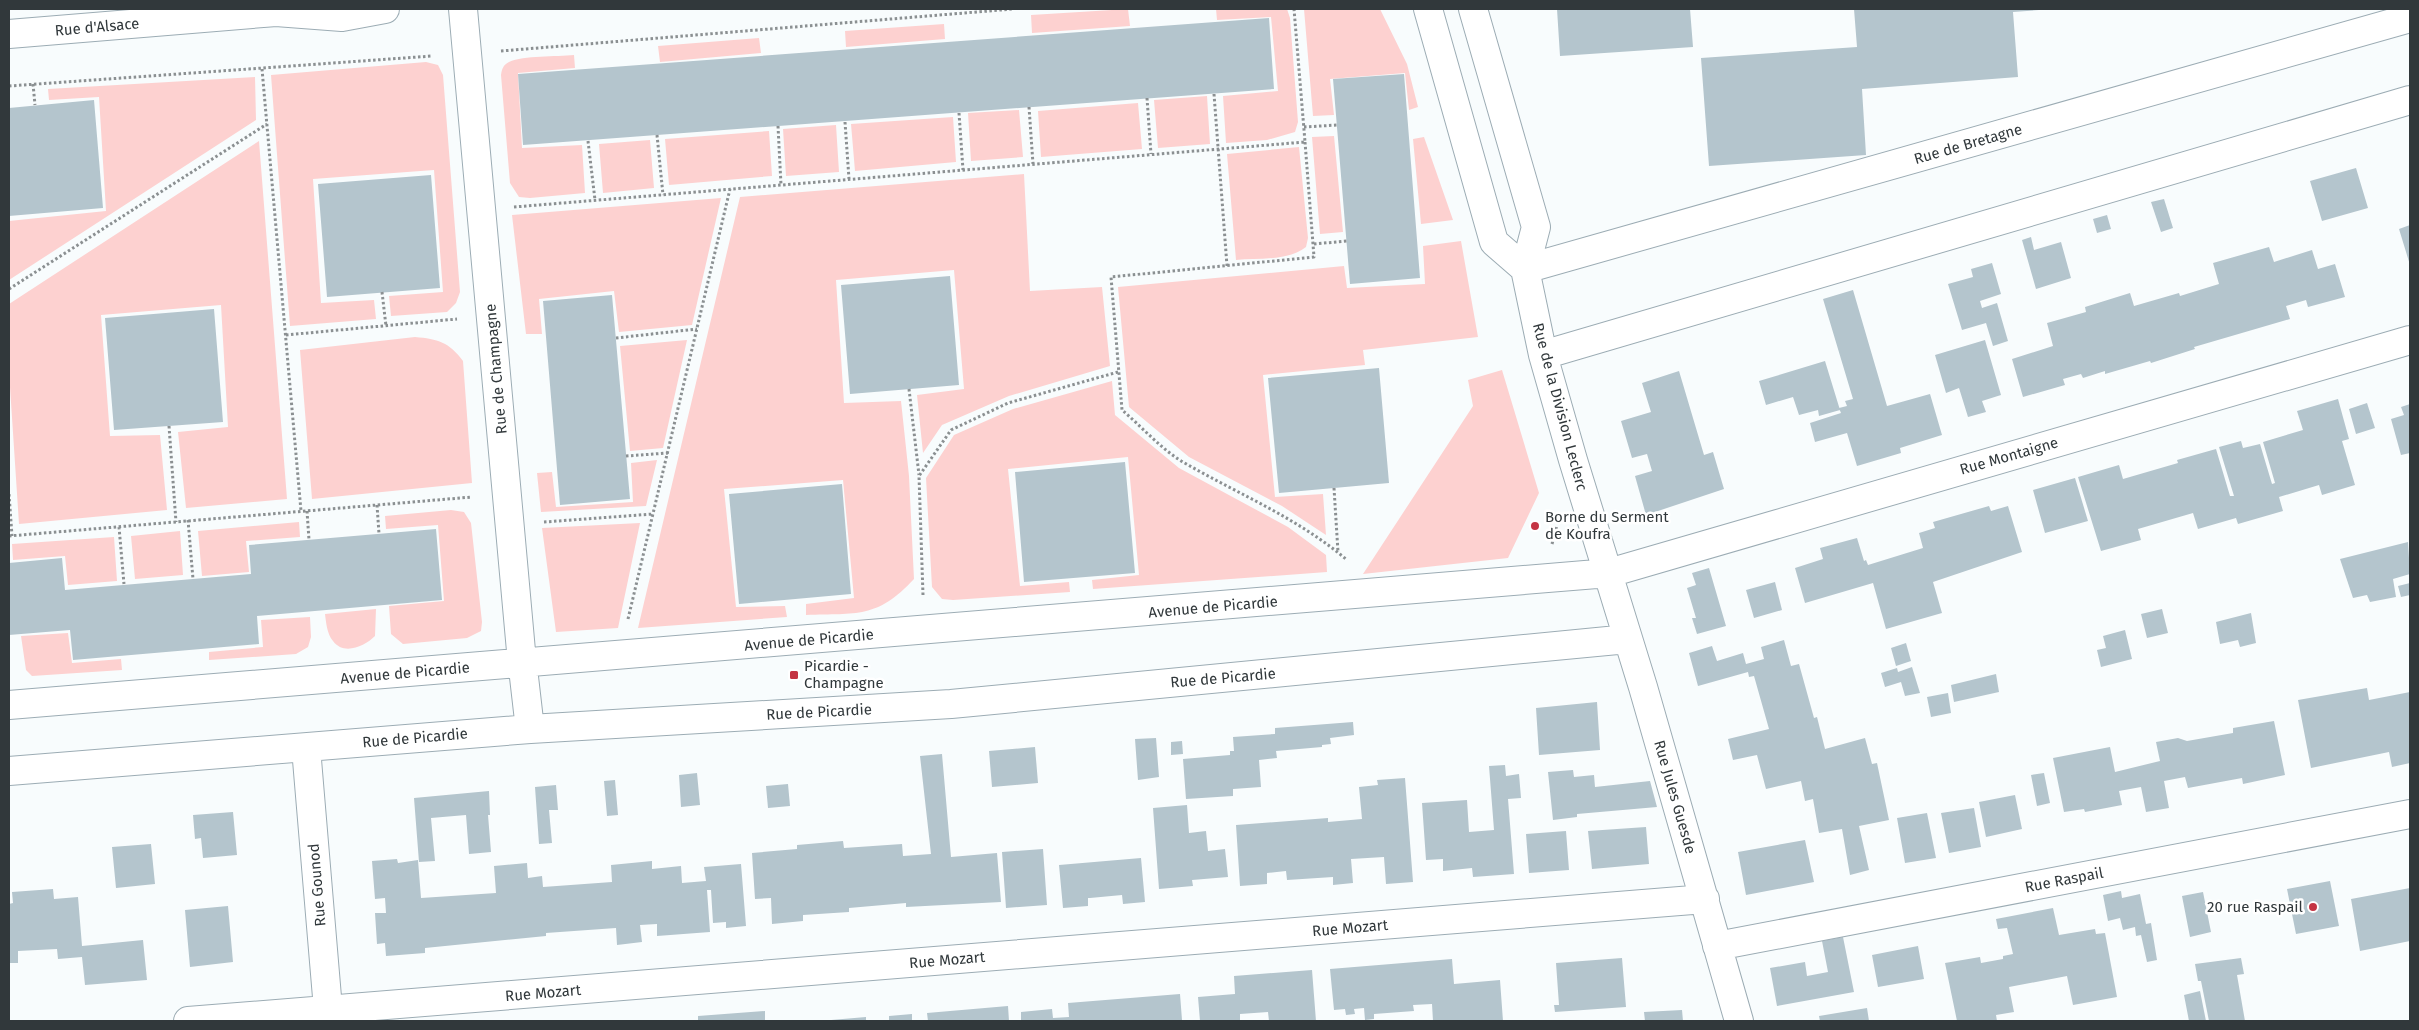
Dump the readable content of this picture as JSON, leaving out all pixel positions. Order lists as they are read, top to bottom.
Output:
{
  "streets": {
    "street": [
      "Rue d'Alsace",
      "Rue de Bretagne",
      "Rue de Champagne",
      "Rue de la Division Leclerc",
      "Rue Montaigne",
      "Avenue de Picardie",
      "Rue de Picardie",
      "Rue Jules Guesde",
      "Rue Raspail",
      "Rue Gounod",
      "Rue Mozart"
    ]
  },
  "crossings": [
    ["Rue de Bretagne", "Rue de la Division Leclerc"],
    ["Rue de Champagne", "Avenue de Picardie"],
    ["Rue de Champagne", "Rue de Picardie"],
    ["Rue de la Division Leclerc", "Rue Montaigne"],
    ["Rue de la Division Leclerc", "Avenue de Picardie"],
    ["Rue de la Division Leclerc", "Rue Jules Guesde"],
    ["Rue Montaigne", "Avenue de Picardie"],
    ["Rue Montaigne", "Rue Jules Guesde"],
    ["Avenue de Picardie", "Rue Jules Guesde"],
    ["Rue de Picardie", "Rue Jules Guesde"],
    ["Rue de Picardie", "Rue Gounod"],
    ["Rue Jules Guesde", "Rue Raspail"],
    ["Rue Jules Guesde", "Rue Mozart"],
    ["Rue Gounod", "Rue Mozart"]
  ],
  "places": {
    "other": ["Borne du Serment de Koufra", "20 rue Raspail"],
    "transit": ["Picardie - Champagne"]
  }
}
